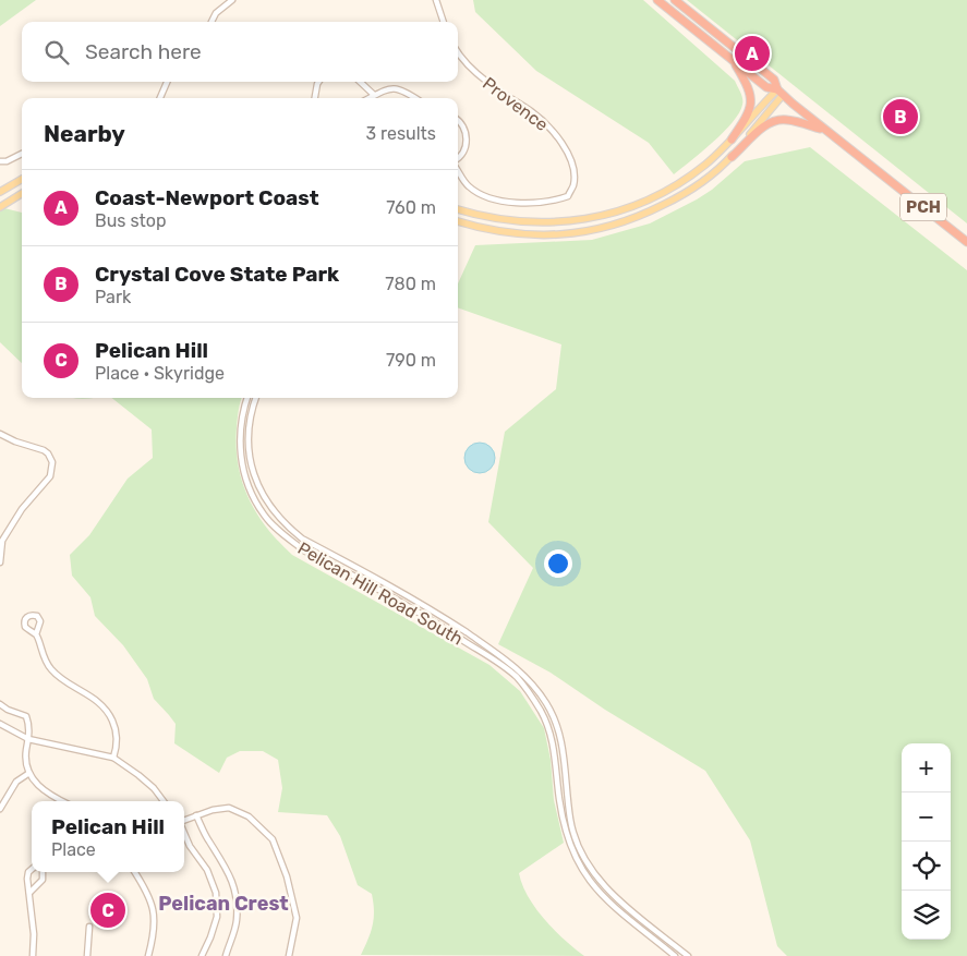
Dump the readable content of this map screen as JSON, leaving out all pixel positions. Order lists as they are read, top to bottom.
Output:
{
  "streets": {
    "highway": ["PCH"],
    "street": ["Provence", "Pelican Hill Road South"]
  },
  "districts": ["Pelican Crest"],
  "page": {
    "search": "Search here",
    "pins": ["A", "B", "C"],
    "heading": ["Nearby", "3 results"],
    "list": [
      {
        "mark": "A",
        "name": "Coast-Newport Coast",
        "note": "Bus stop",
        "value": "760 m"
      },
      {
        "mark": "B",
        "name": "Crystal Cove State Park",
        "note": "Park",
        "value": "780 m"
      },
      {
        "mark": "C",
        "name": "Pelican Hill",
        "note": "Place · Skyridge",
        "value": "790 m"
      }
    ],
    "map_buttons": ["+", "−"],
    "popup": ["Pelican Hill", "Place"]
  }
}
